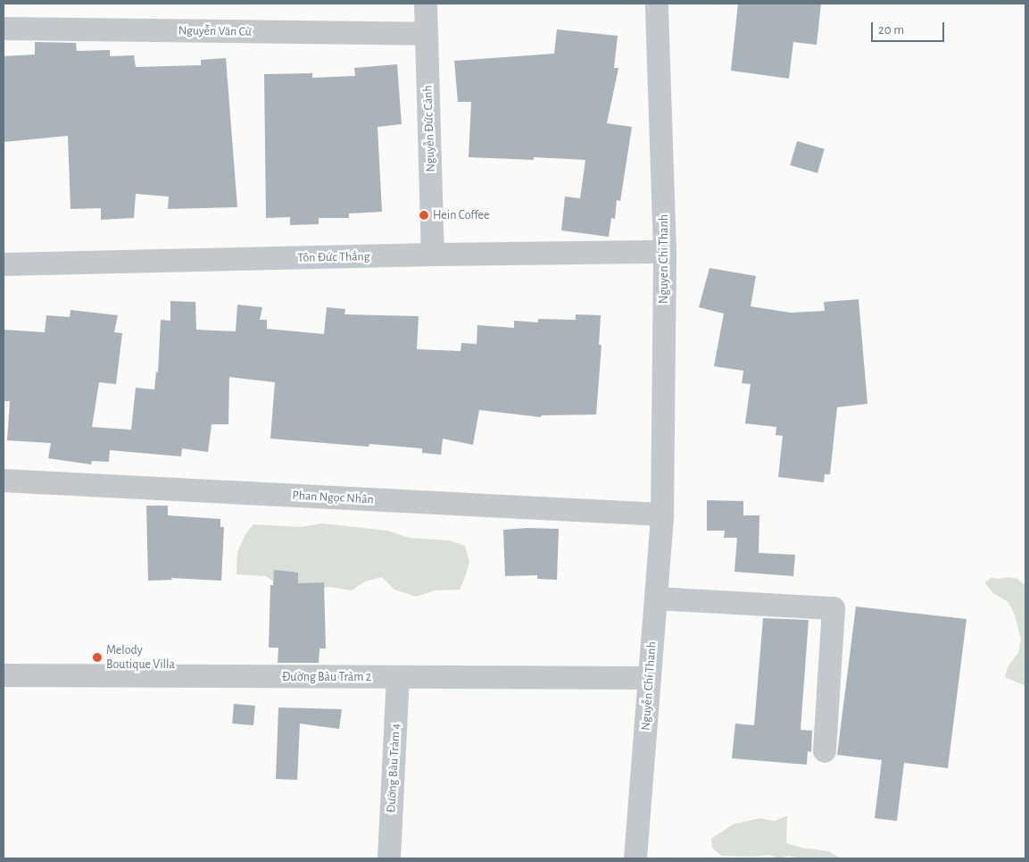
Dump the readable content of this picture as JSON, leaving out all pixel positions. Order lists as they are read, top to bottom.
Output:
{
  "streets": {
    "street": [
      "Nguyễn Văn Cừ",
      "Nguyễn Đức Cảnh",
      "Tôn Đức Thắng",
      "Nguyen Chi Thanh",
      "Phan Ngọc Nhân",
      "Đường Bàu Tràm 2",
      "Nguyễn Chí Thanh",
      "Đường Bàu Tràm 4"
    ]
  },
  "crossings": [
    ["Nguyễn Văn Cừ", "Nguyễn Đức Cảnh"],
    ["Nguyễn Đức Cảnh", "Tôn Đức Thắng"],
    ["Tôn Đức Thắng", "Nguyen Chi Thanh"],
    ["Nguyen Chi Thanh", "Phan Ngọc Nhân"],
    ["Nguyen Chi Thanh", "Nguyễn Chí Thanh"],
    ["Phan Ngọc Nhân", "Nguyễn Chí Thanh"],
    ["Đường Bàu Tràm 2", "Nguyễn Chí Thanh"],
    ["Đường Bàu Tràm 2", "Đường Bàu Tràm 4"]
  ],
  "places": ["Hein Coffee", "Melody Boutique Villa"],
  "scale_bar": "20 m"
}
